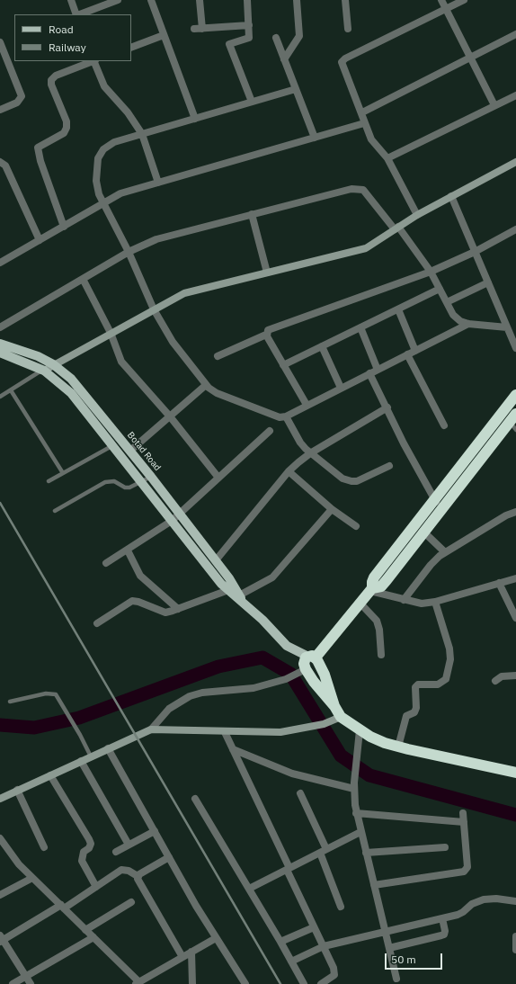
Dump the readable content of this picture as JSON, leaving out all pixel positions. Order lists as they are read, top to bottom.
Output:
{
  "streets": {
    "main road": ["Botad Road"]
  },
  "legend": ["Road", "Railway"],
  "scale_bar": "50 m"
}
